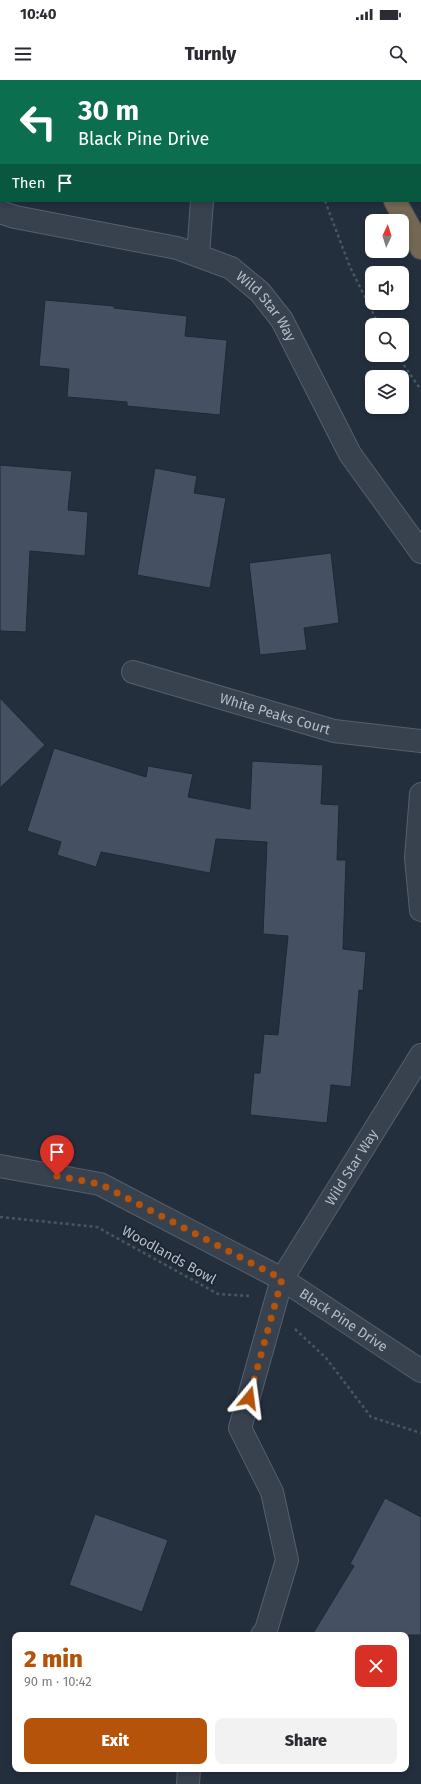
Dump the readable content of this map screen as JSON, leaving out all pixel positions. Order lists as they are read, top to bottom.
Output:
{
  "streets": {
    "street": ["Wild Star Way", "White Peaks Court", "Black Pine Drive"],
    "path": ["Woodlands Bowl"]
  },
  "crossings": [
    ["Wild Star Way", "Woodlands Bowl"],
    ["Wild Star Way", "Black Pine Drive"]
  ],
  "north": "top",
  "page": {
    "status": "10:40",
    "header": "Turnly",
    "turn": ["30 m", "Black Pine Drive"],
    "then": "Then",
    "heading": ["2 min", "90 m · 10:42"],
    "buttons": ["Exit", "Share"]
  }
}
